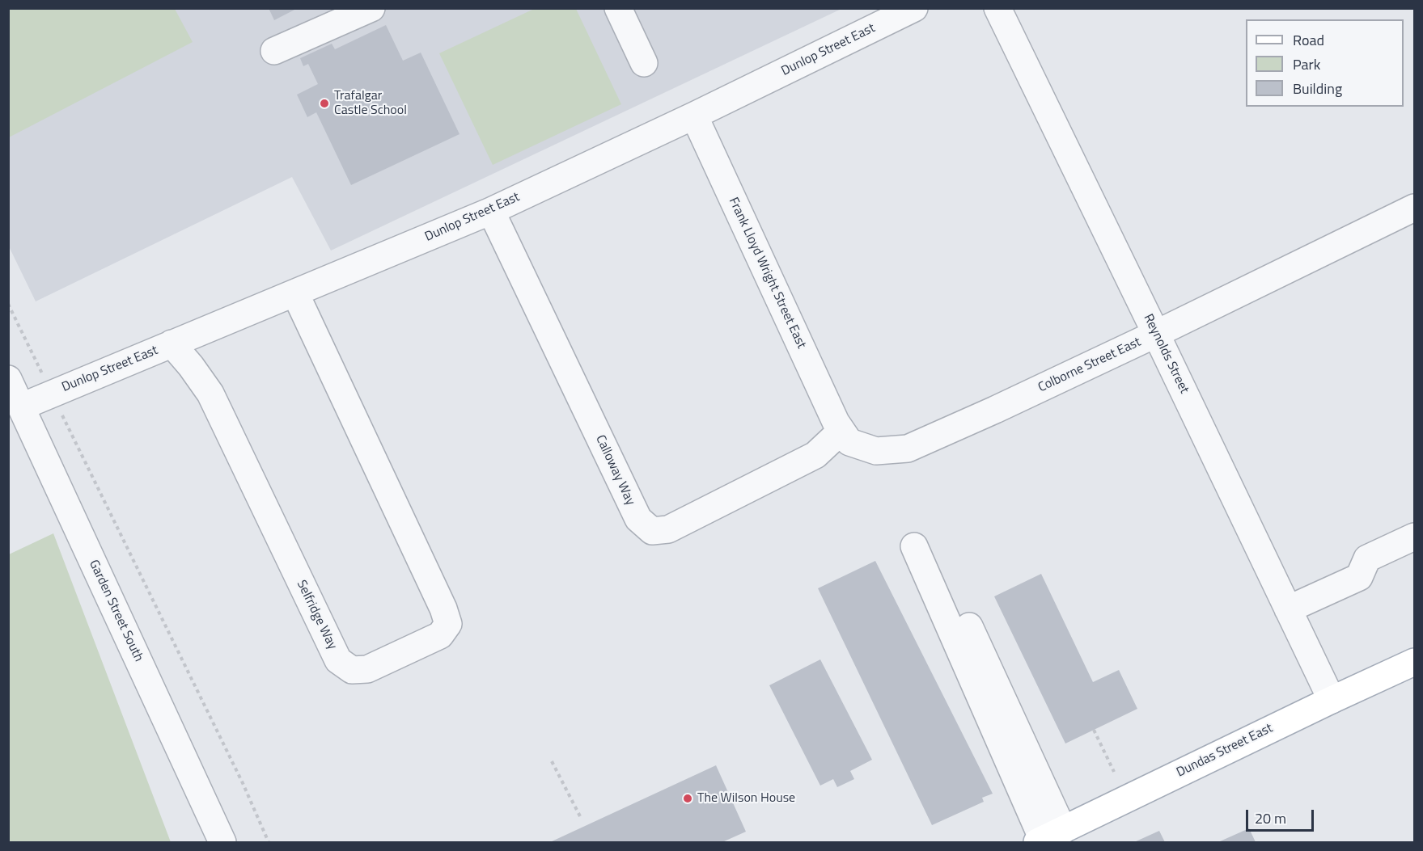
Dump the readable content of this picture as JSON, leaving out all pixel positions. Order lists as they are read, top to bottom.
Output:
{
  "streets": {
    "main road": ["Dundas Street East"],
    "street": [
      "Dunlop Street East",
      "Frank Lloyd Wright Street East",
      "Reynolds Street",
      "Colborne Street East",
      "Calloway Way",
      "Garden Street South",
      "Selfridge Way"
    ]
  },
  "crossings": [
    ["Dunlop Street East", "Frank Lloyd Wright Street East"],
    ["Dunlop Street East", "Calloway Way"],
    ["Dunlop Street East", "Garden Street South"],
    ["Dunlop Street East", "Selfridge Way"],
    ["Frank Lloyd Wright Street East", "Colborne Street East"],
    ["Frank Lloyd Wright Street East", "Calloway Way"],
    ["Reynolds Street", "Colborne Street East"],
    ["Reynolds Street", "Dundas Street East"],
    ["Colborne Street East", "Calloway Way"]
  ],
  "places": ["Trafalgar Castle School", "The Wilson House"],
  "legend": ["Road", "Park", "Building"],
  "scale_bar": "20 m"
}
